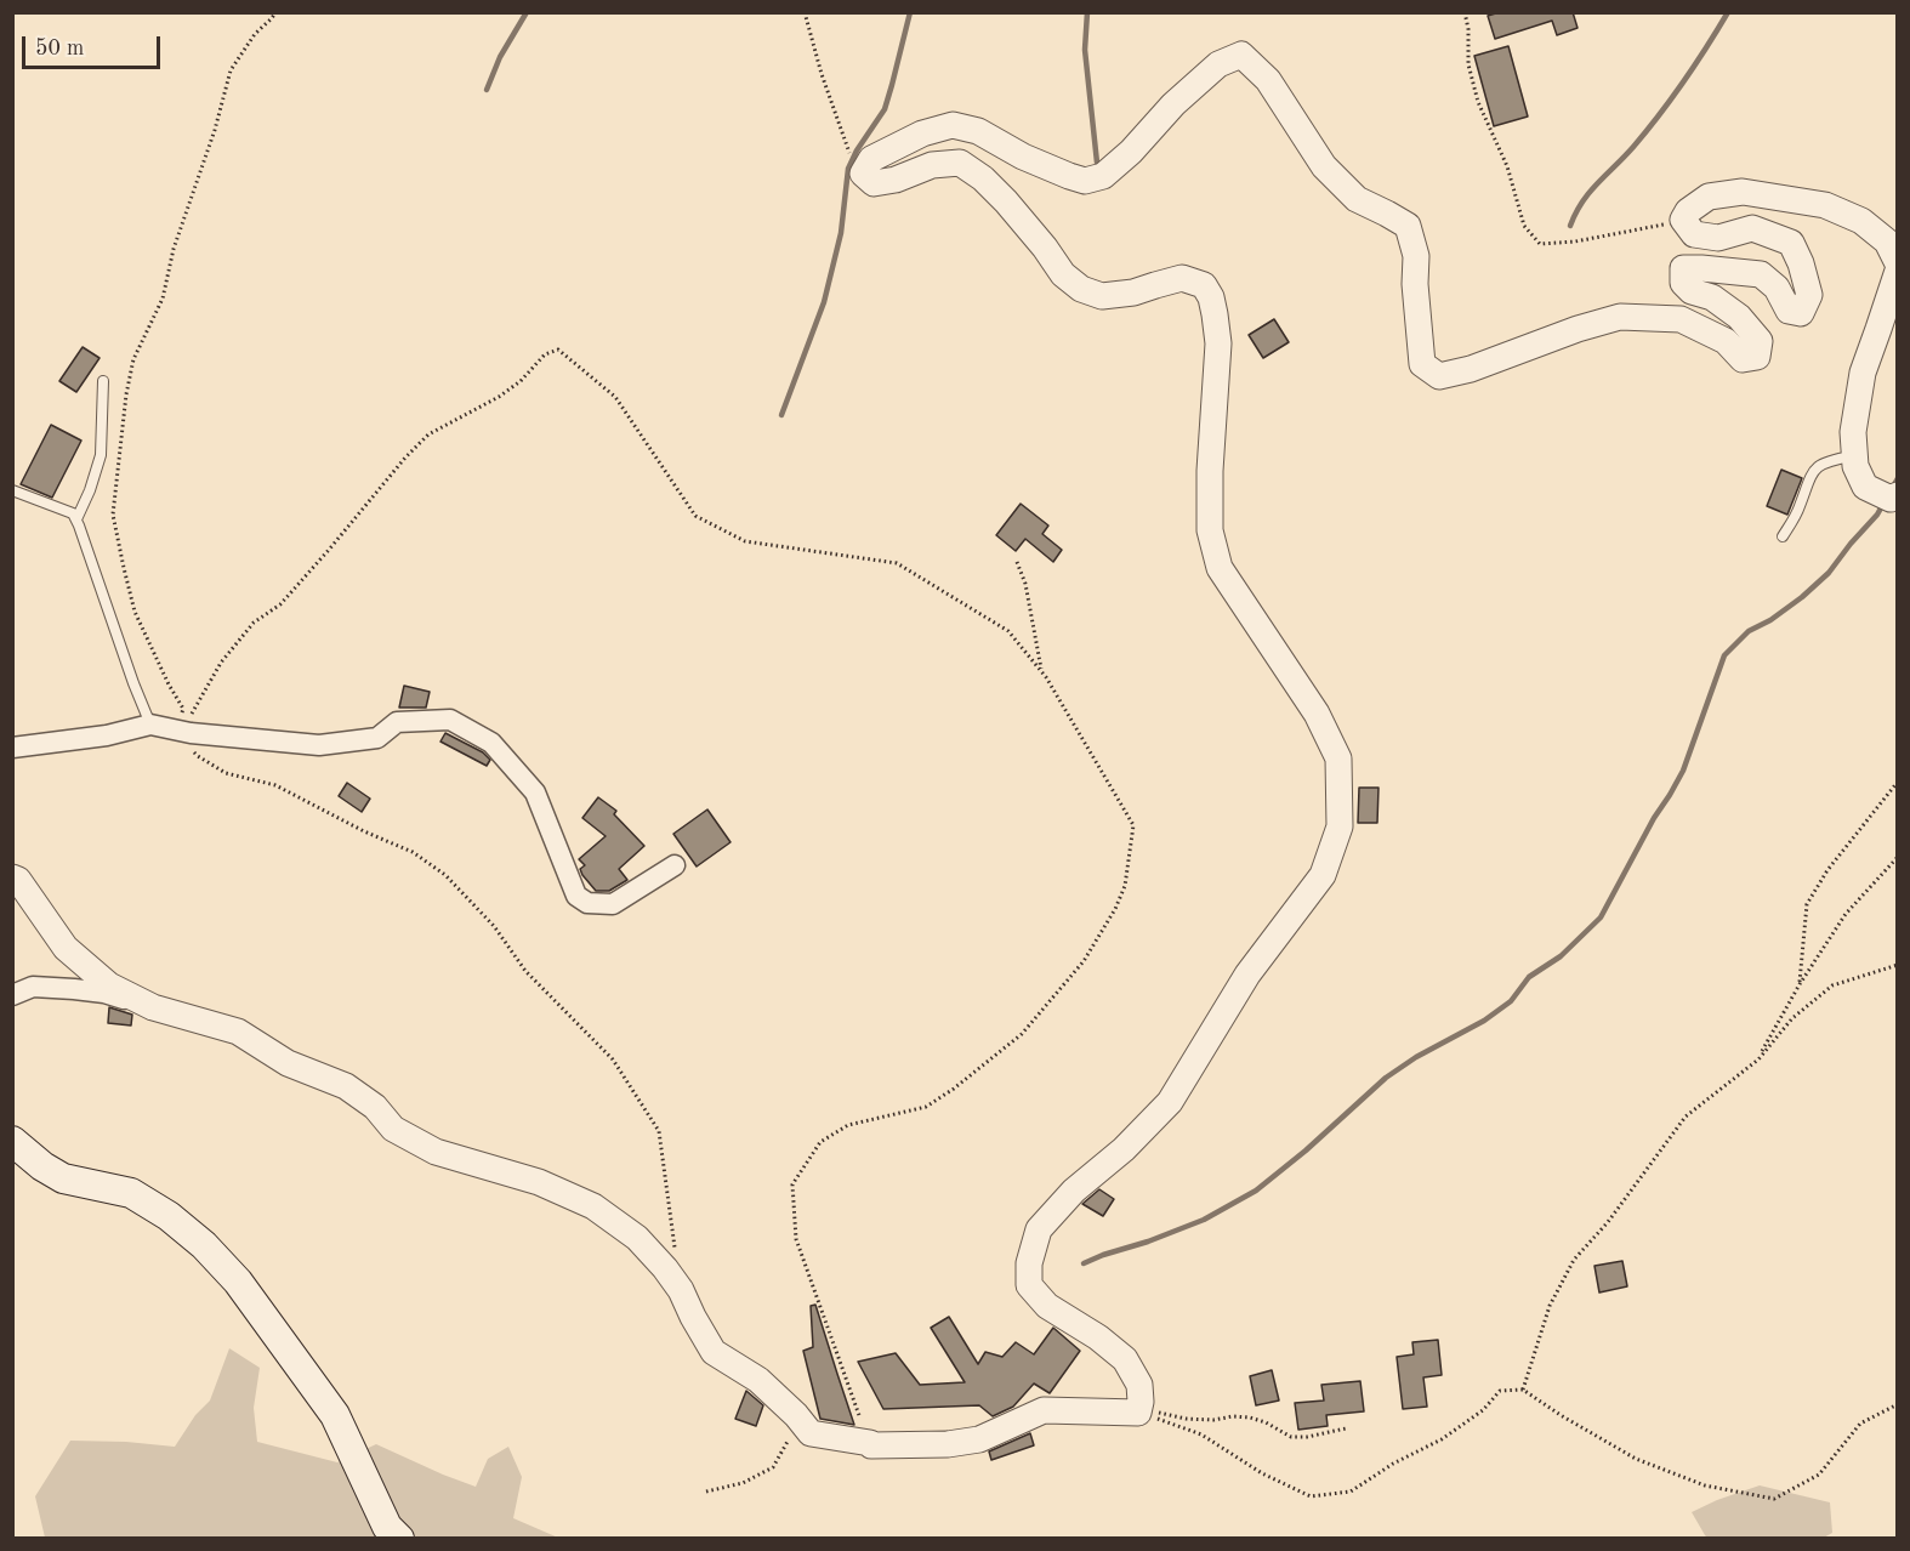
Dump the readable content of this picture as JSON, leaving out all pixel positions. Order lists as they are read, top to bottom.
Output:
{
  "scale_bar": "50 m"
}
